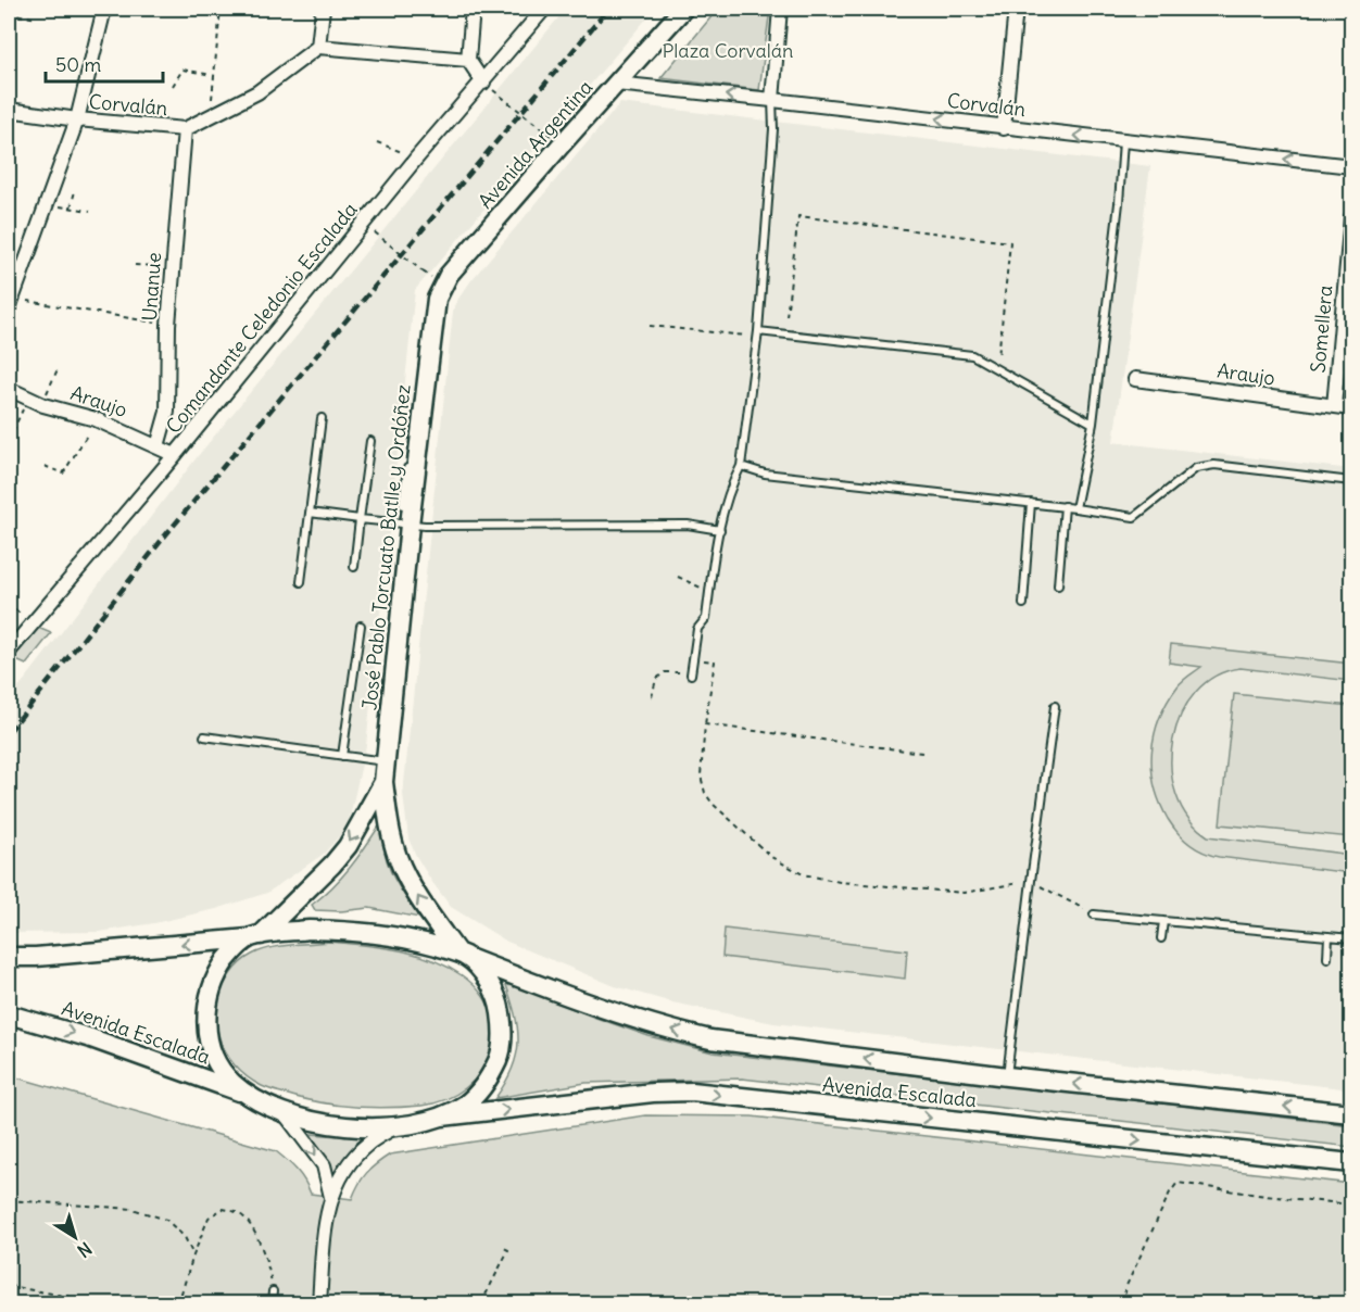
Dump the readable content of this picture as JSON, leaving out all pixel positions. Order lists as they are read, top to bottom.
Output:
{
  "streets": {
    "main road": ["Avenida Argentina", "José Pablo Torcuato Batlle y Ordóñez", "Avenida Escalada"],
    "street": [
      "Corvalán",
      "Unanue",
      "Comandante Celedonio Escalada",
      "Somellera",
      "Araujo"
    ]
  },
  "crossings": [
    ["Corvalán", "Avenida Argentina"],
    ["Corvalán", "Unanue"],
    ["Avenida Argentina", "José Pablo Torcuato Batlle y Ordóñez"],
    ["Unanue", "Araujo"],
    ["Comandante Celedonio Escalada", "Araujo"],
    ["Somellera", "Araujo"],
    ["José Pablo Torcuato Batlle y Ordóñez", "Avenida Escalada"]
  ],
  "one_way": ["Corvalán"],
  "parks": ["Plaza Corvalán"],
  "scale_bar": "50 m",
  "north": "bottom right"
}
